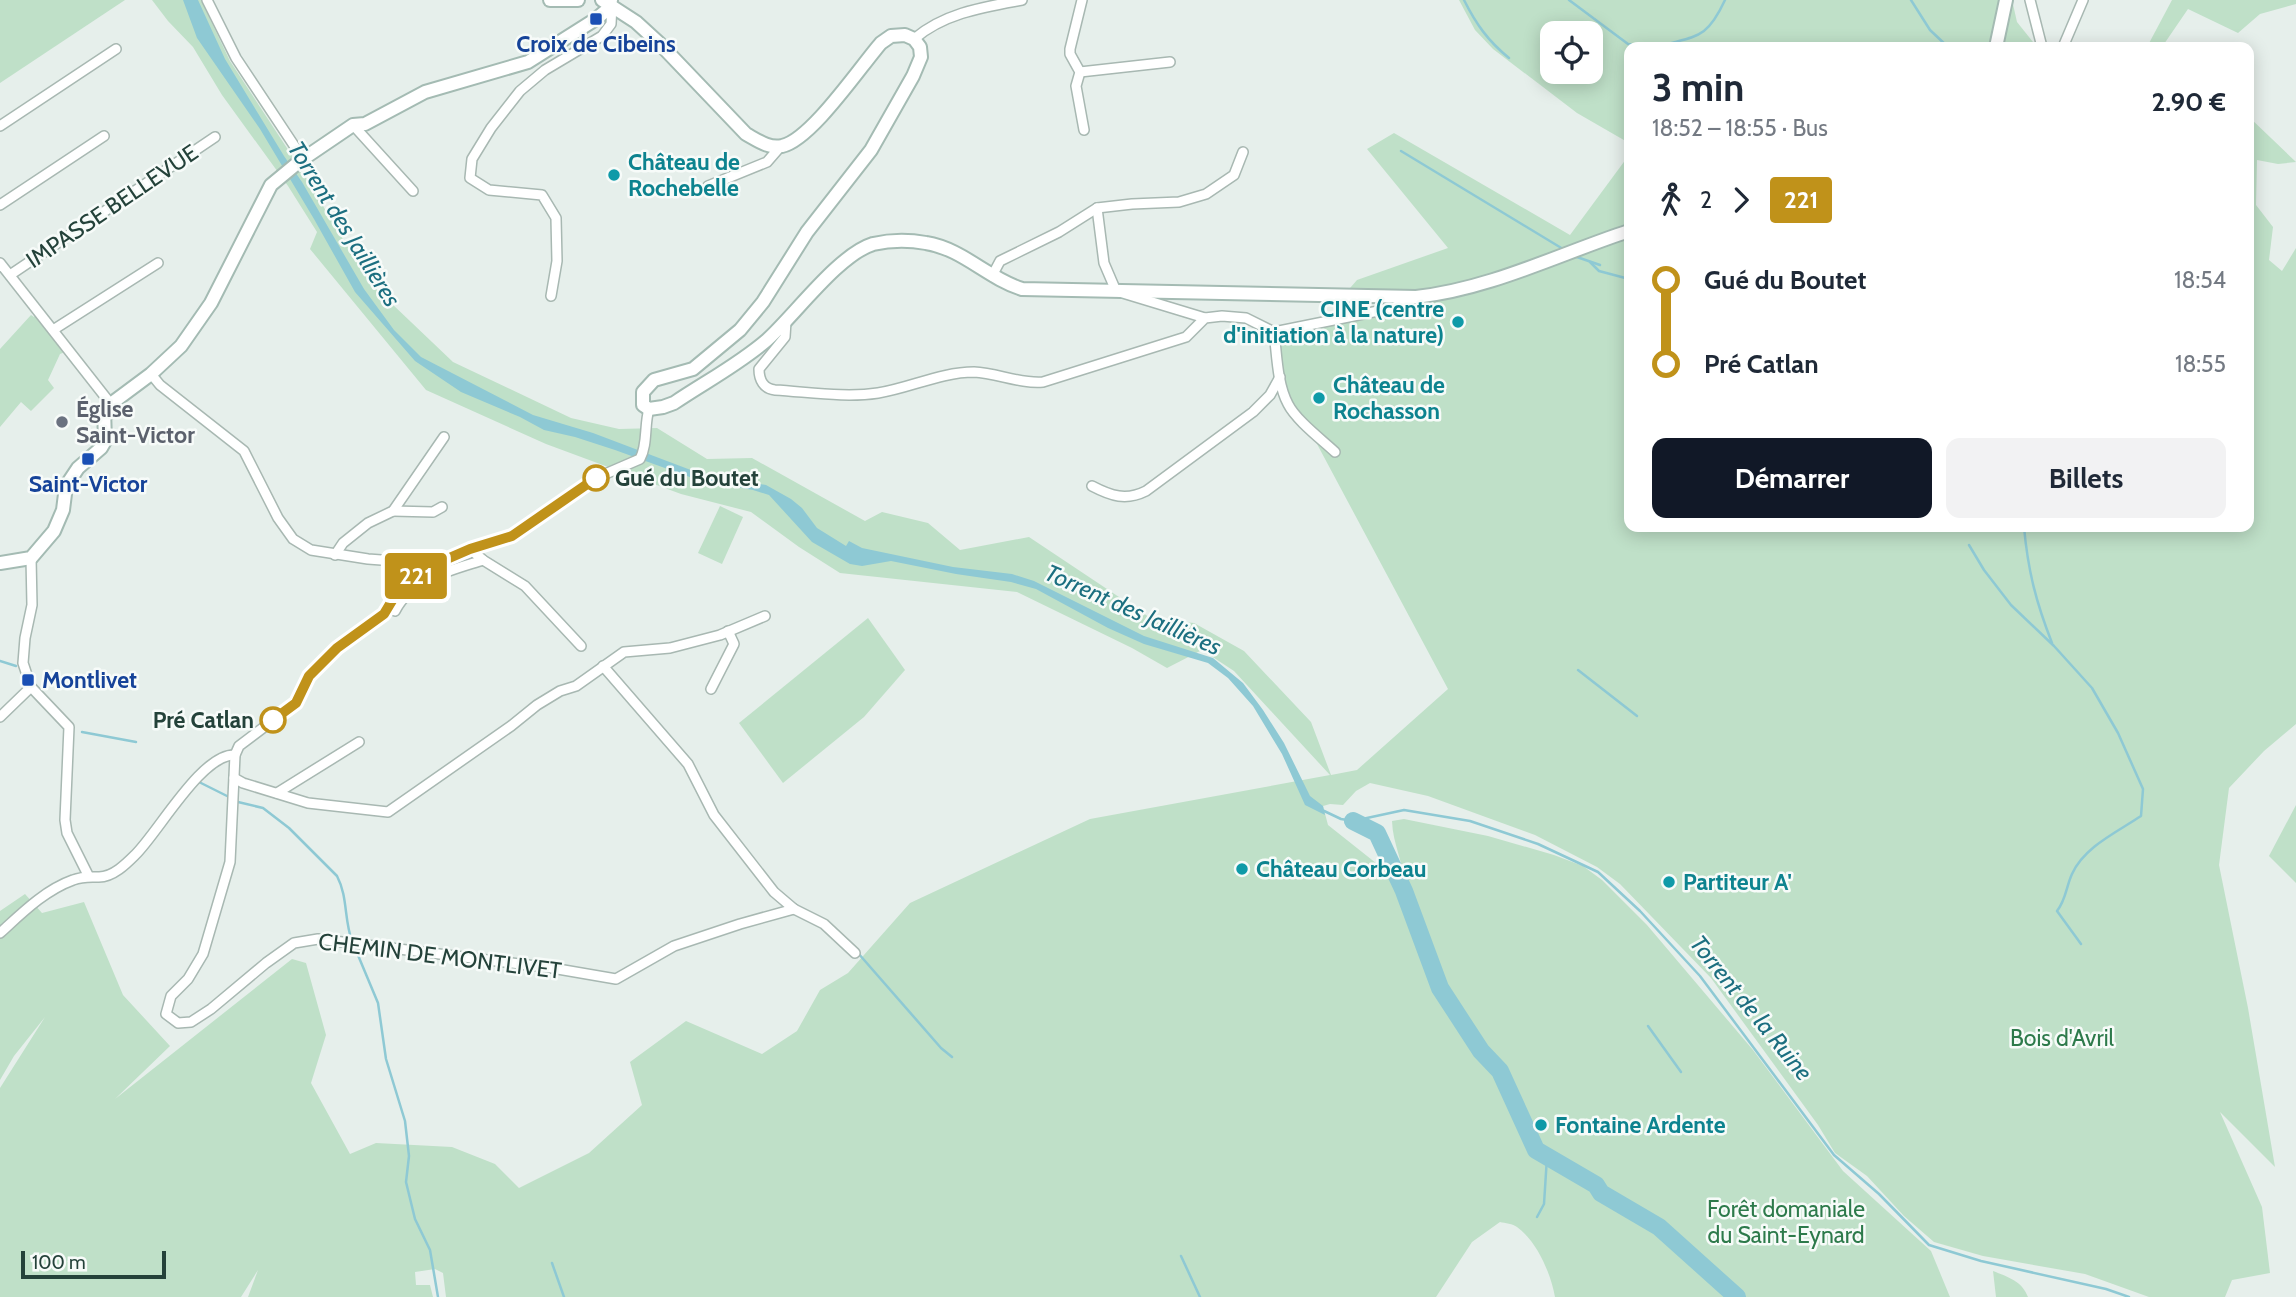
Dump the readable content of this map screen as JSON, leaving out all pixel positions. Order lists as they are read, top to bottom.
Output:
{
  "streets": {
    "street": ["IMPASSE BELLEVUE", "CHEMIN DE MONTLIVET"]
  },
  "water": ["Torrent des Jaillières", "Torrent de la Ruine"],
  "parks": ["Bois d'Avril", "Forêt domaniale du Saint-Eynard"],
  "places": {
    "transit": ["Croix de Cibeins", "Saint-Victor", "Montlivet"],
    "other": [
      "Château de Rochebelle",
      "CINE (centre d'initiation à la nature)",
      "Château de Rochasson",
      "Église Saint-Victor",
      "Gué du Boutet",
      "Pré Catlan",
      "Château Corbeau",
      "Partiteur A'",
      "Fontaine Ardente"
    ]
  },
  "lines": ["bus line 221"],
  "scale_bar": "100 m",
  "page": {
    "on_map": "221",
    "heading": ["3 min", "18:52 – 18:55 · Bus", "2.90 €"],
    "legs": ["2", "221"],
    "list": [
      {
        "name": "Gué du Boutet",
        "value": "18:54"
      },
      {
        "name": "Pré Catlan",
        "value": "18:55"
      }
    ],
    "buttons": ["Démarrer", "Billets"],
    "scale": "100 m"
  }
}
